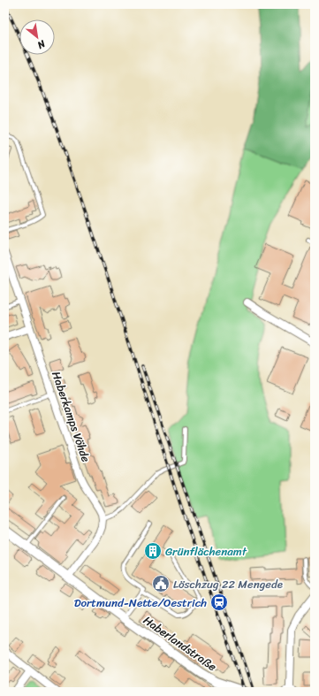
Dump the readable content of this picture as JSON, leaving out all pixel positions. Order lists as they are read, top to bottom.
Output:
{
  "streets": {
    "street": ["Haberkamps Vöhde", "Haberlandstraße"]
  },
  "places": {
    "building": ["Grünflächenamt"],
    "public building": ["Löschzug 22 Mengede"],
    "station": ["Dortmund-Nette/Oestrich"]
  },
  "north": "bottom right"
}
